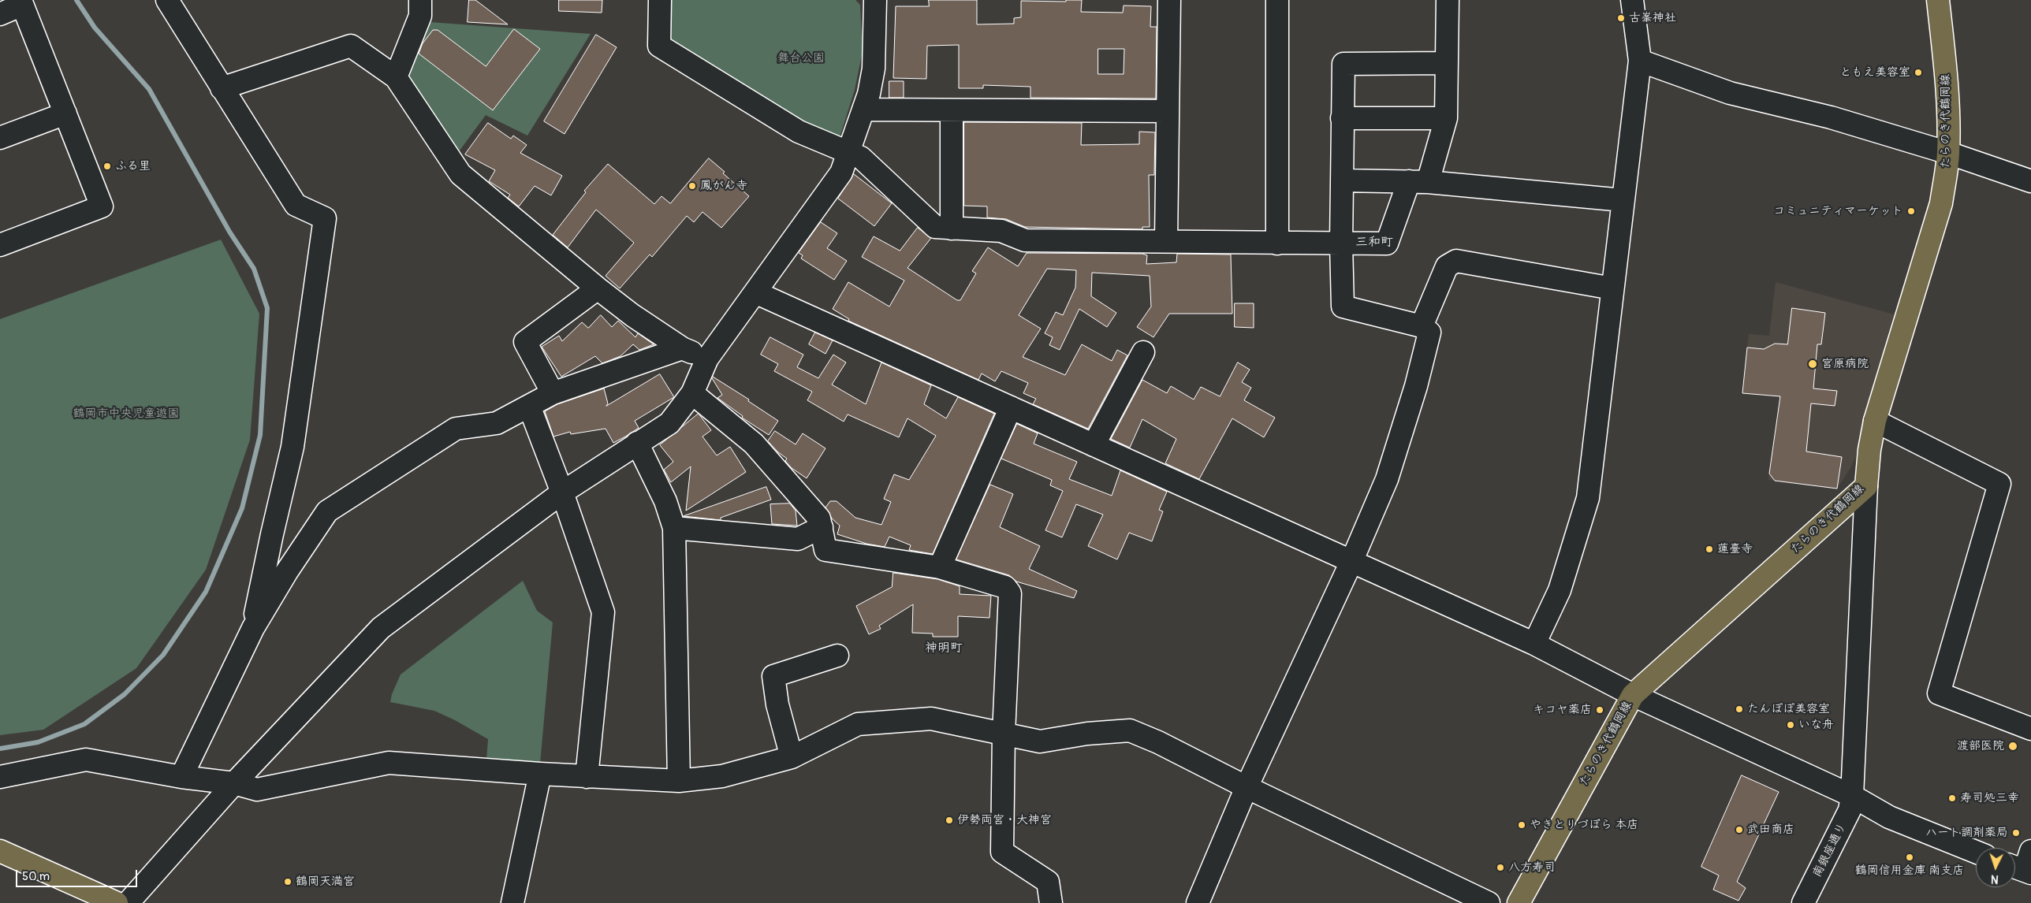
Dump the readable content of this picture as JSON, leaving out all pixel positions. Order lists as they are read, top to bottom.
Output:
{
  "streets": {
    "main road": ["たらのき代鶴岡線"],
    "street": ["南銀座通り"]
  },
  "crossings": [
    ["たらのき代鶴岡線", "南銀座通り"]
  ],
  "districts": ["三和町", "神明町"],
  "parks": ["舞台公園", "鶴岡市中央児童遊園"],
  "places": [
    "古峯神社",
    "ともえ美容室",
    "ふる里",
    "鳳がん寺",
    "コミュニティマーケット",
    "宮原病院",
    "蓮臺寺",
    "たんぽぽ美容室",
    "キコヤ薬店",
    "いな舟",
    "渡部医院",
    "寿司処三幸",
    "伊勢両宮・大神宮",
    "やきとりづぼら 本店",
    "武田商店",
    "ハート調剤薬局",
    "鶴岡信用金庫 南支店",
    "八方寿司",
    "鶴岡天満宮"
  ],
  "scale_bar": "50 m",
  "north": "bottom"
}
